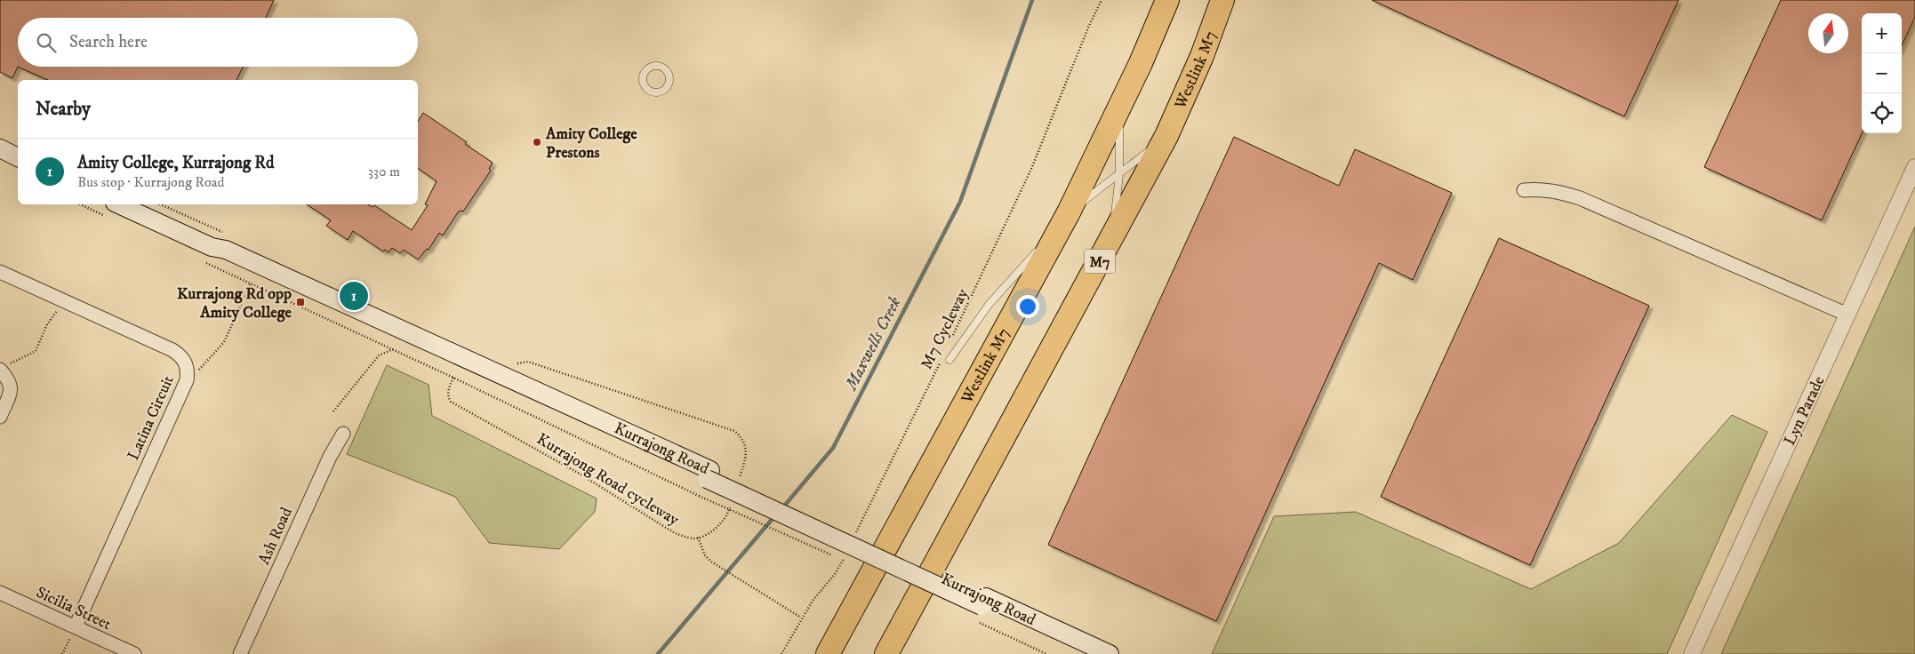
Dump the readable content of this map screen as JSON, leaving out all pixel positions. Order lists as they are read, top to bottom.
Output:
{
  "streets": {
    "highway": ["Westlink M7", "M7"],
    "main road": ["Kurrajong Road"],
    "street": [
      "Lyn Parade",
      "Latina Circuit",
      "Ash Road",
      "Sicilia Street"
    ],
    "path": ["M7 Cycleway", "Kurrajong Road cycleway"]
  },
  "crossings": [
    ["Latina Circuit", "Sicilia Street"]
  ],
  "water": ["Maxwells Creek"],
  "places": {
    "other": ["Amity College Prestons"],
    "transit": ["Kurrajong Rd opp Amity College"]
  },
  "north": "top",
  "page": {
    "map_buttons": ["+", "−"],
    "search": "Search here",
    "heading": "Nearby",
    "list": [
      {
        "mark": "1",
        "name": "Amity College, Kurrajong Rd",
        "note": "Bus stop · Kurrajong Road",
        "value": "330 m"
      }
    ],
    "pins": "1"
  }
}
